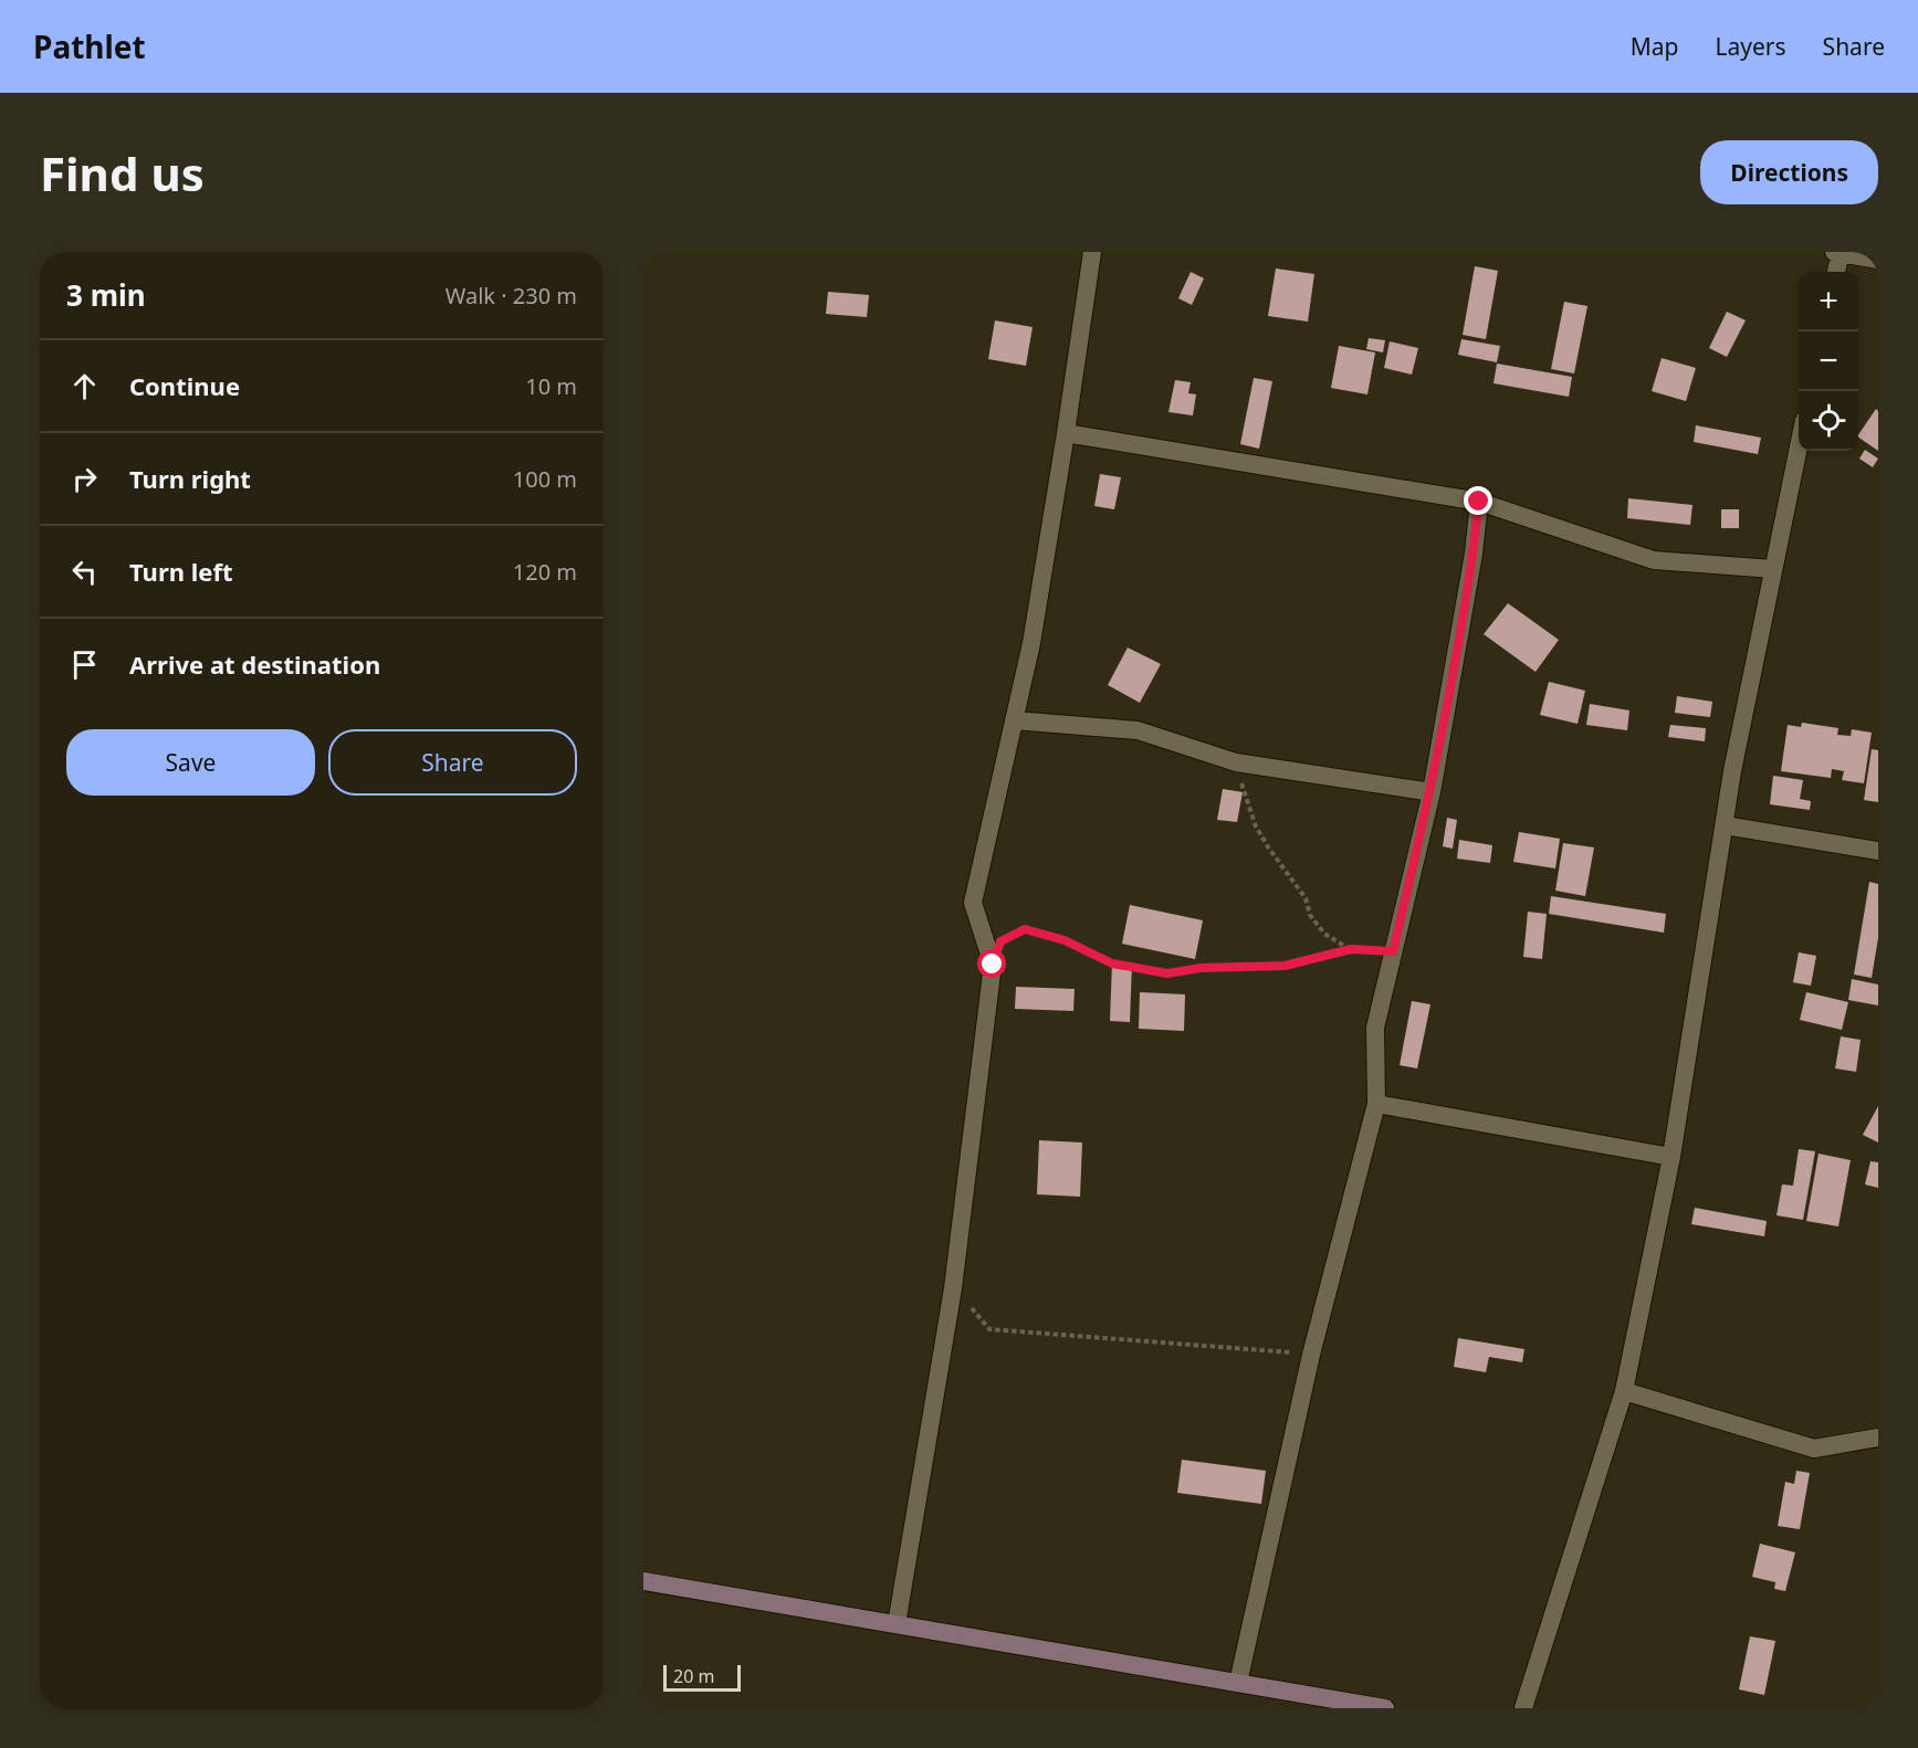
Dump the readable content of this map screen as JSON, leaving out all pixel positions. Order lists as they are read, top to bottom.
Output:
{
  "scale_bar": "20 m",
  "page": {
    "header": "Pathlet",
    "nav": ["Map", "Layers", "Share"],
    "buttons": [
      "Directions",
      ["Save", "Share"]
    ],
    "title": "Find us",
    "heading": ["3 min", "Walk · 230 m"],
    "map_buttons": ["+", "−"],
    "list": [
      ["Continue", "10 m"],
      ["Turn right", "100 m"],
      ["Turn left", "120 m"],
      "Arrive at destination"
    ],
    "scale": "20 m"
  }
}
